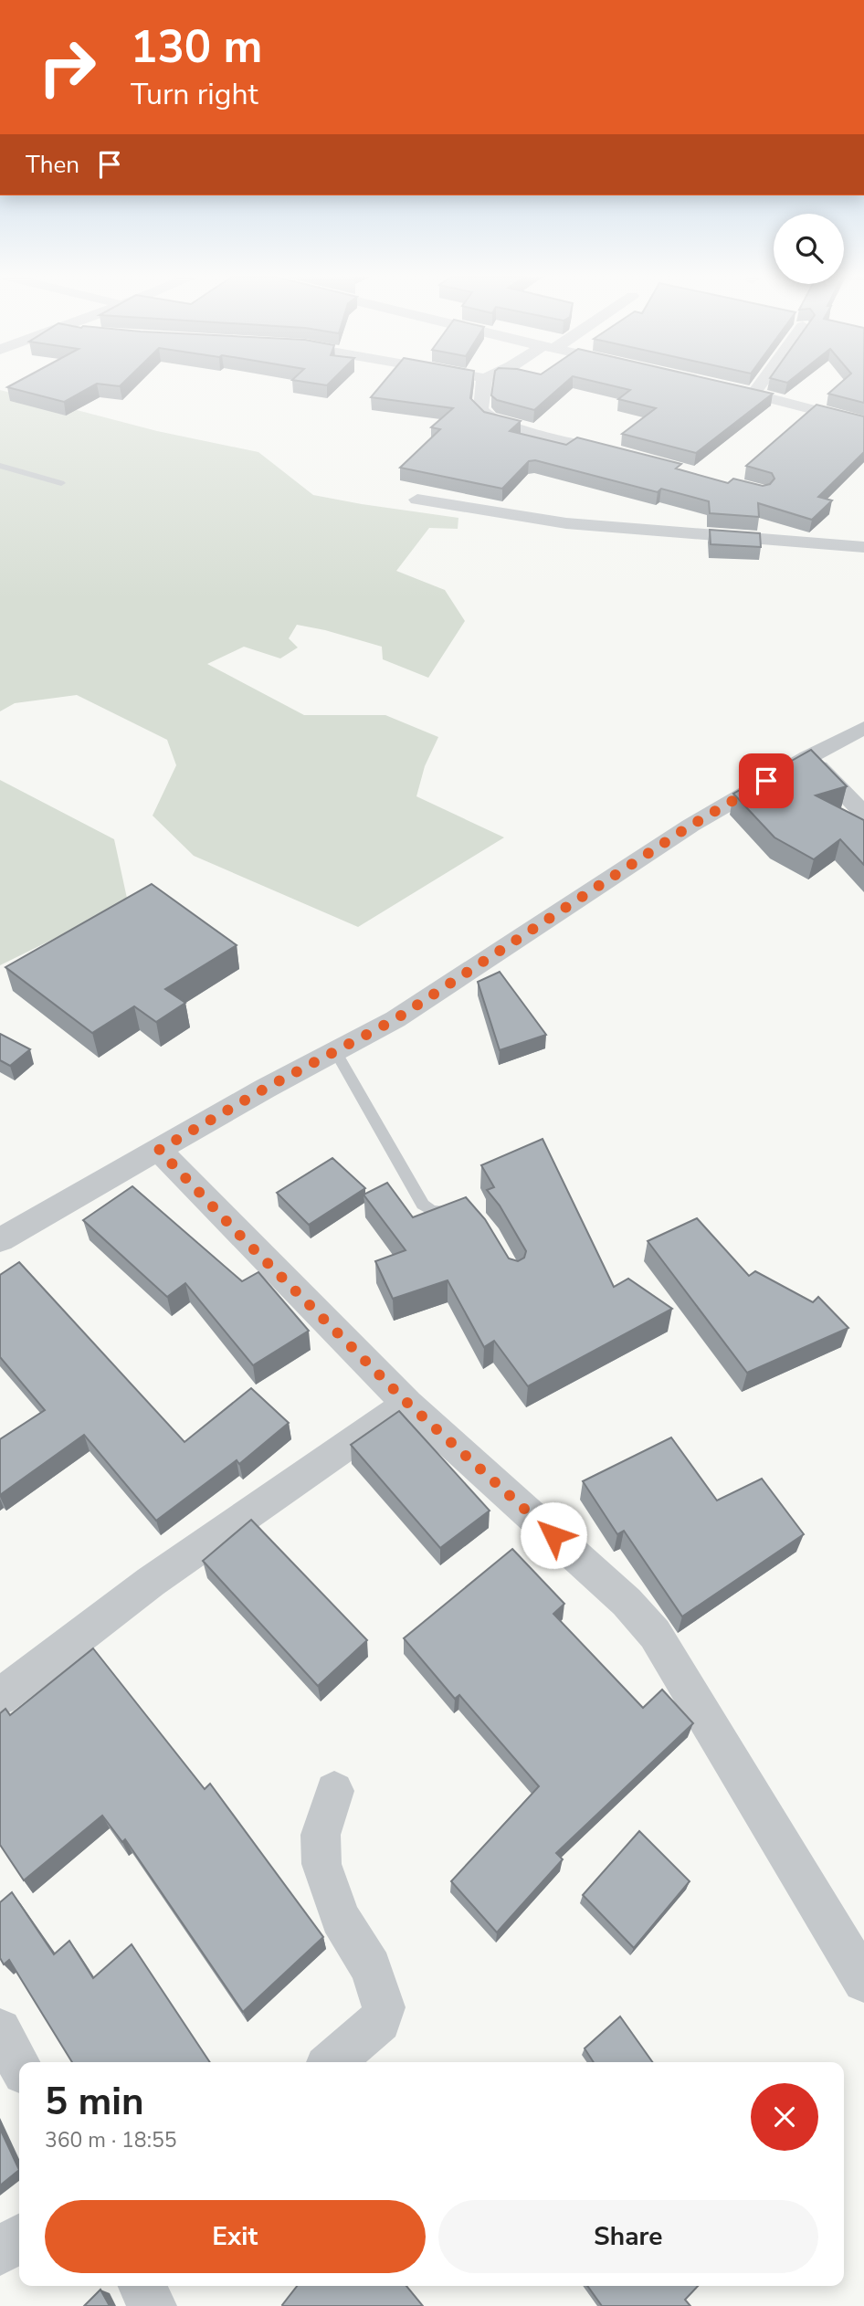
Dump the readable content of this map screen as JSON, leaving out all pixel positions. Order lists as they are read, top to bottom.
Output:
{
  "page": {
    "turn": ["130 m", "Turn right"],
    "then": "Then",
    "heading": ["5 min", "360 m · 18:55"],
    "buttons": ["Exit", "Share"]
  }
}
